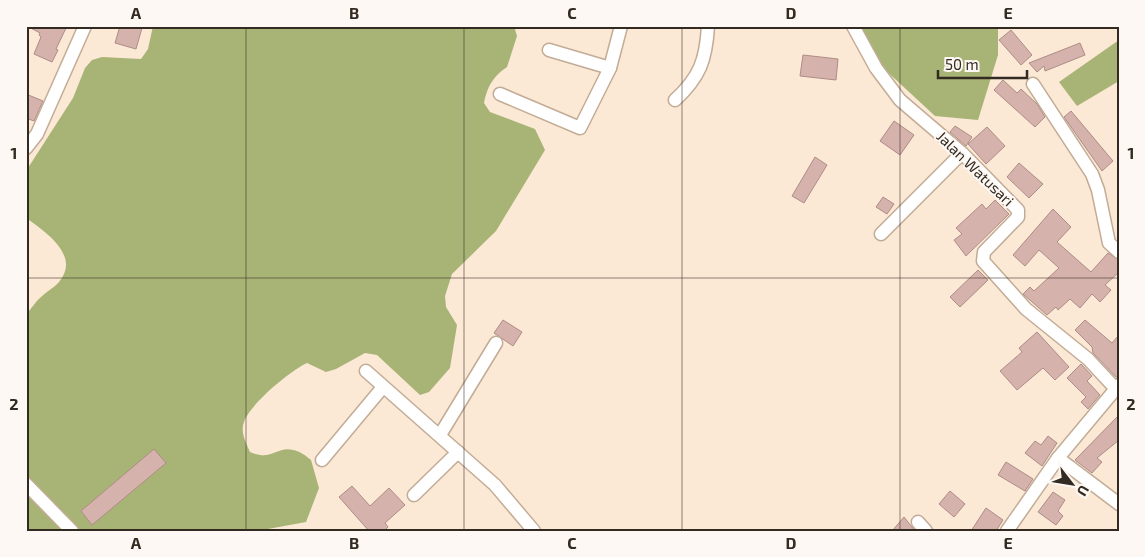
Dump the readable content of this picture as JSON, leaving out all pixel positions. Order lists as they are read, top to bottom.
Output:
{
  "streets": {
    "street": ["Jalan Watusari"]
  },
  "scale_bar": "50 m",
  "north": "bottom right",
  "grid": {
    "columns": [
      "A",
      "B",
      "C",
      "D",
      "E"
    ],
    "rows": ["1", "2"]
  }
}
